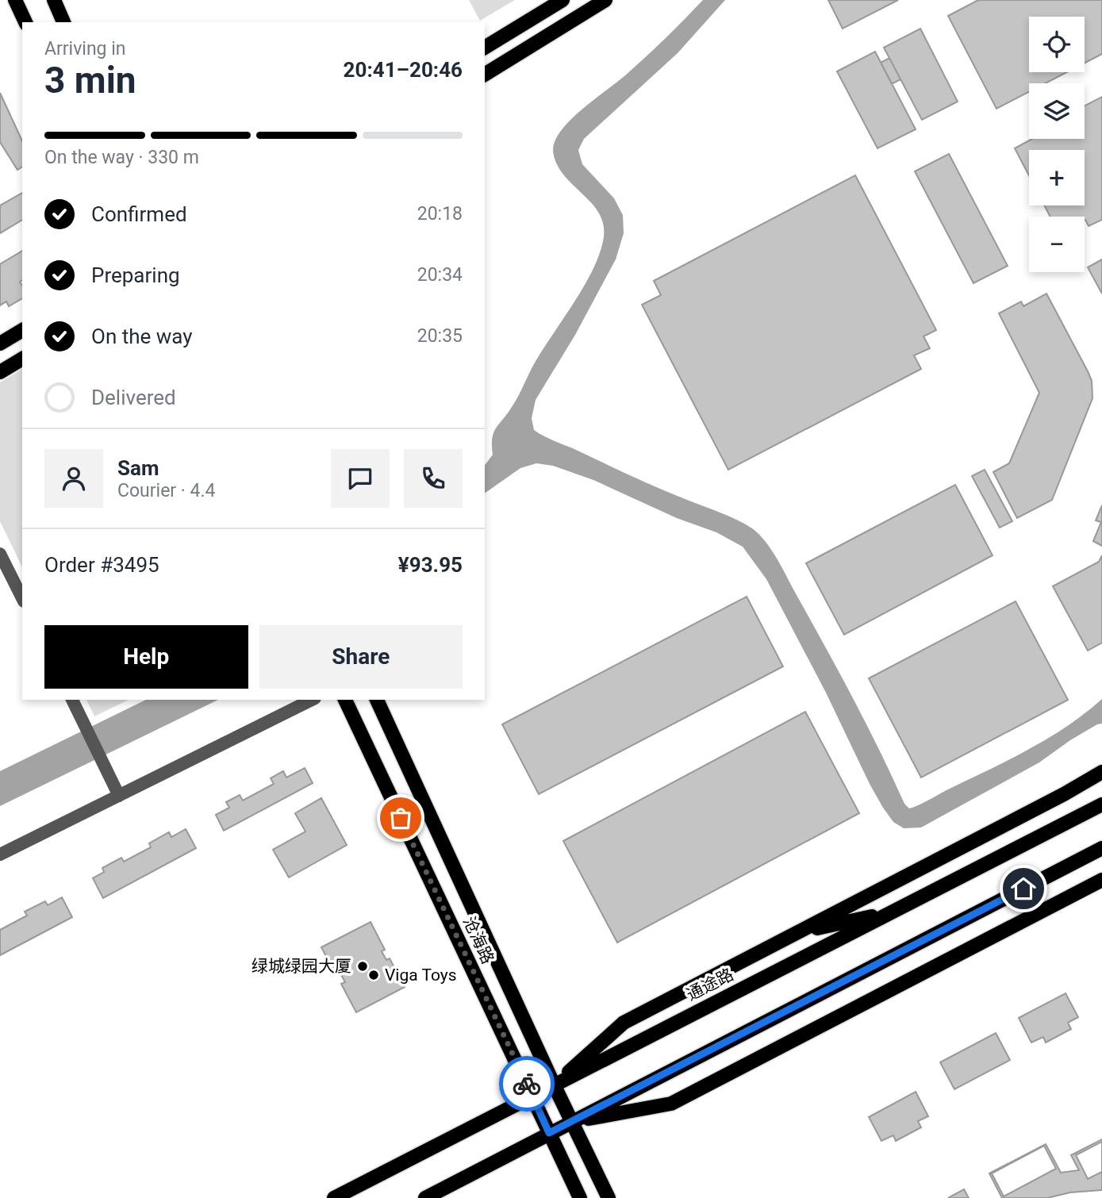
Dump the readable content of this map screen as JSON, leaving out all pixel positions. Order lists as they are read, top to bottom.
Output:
{
  "streets": {
    "main road": ["沧海路", "通途路"]
  },
  "crossings": [
    ["沧海路", "通途路"]
  ],
  "places": ["绿城绿园大厦", "Viga Toys"],
  "page": {
    "map_buttons": ["+", "−"],
    "heading": ["3 min", "Arriving in", "20:41–20:46"],
    "panel": [
      "Sam",
      "Courier · 4.4",
      "Order #3495",
      "¥93.95"
    ],
    "bar": "On the way · 330 m",
    "list": [
      ["Confirmed", "20:18"],
      ["Preparing", "20:34"],
      ["On the way", "20:35"],
      "Delivered"
    ],
    "buttons": ["Help", "Share"]
  }
}
